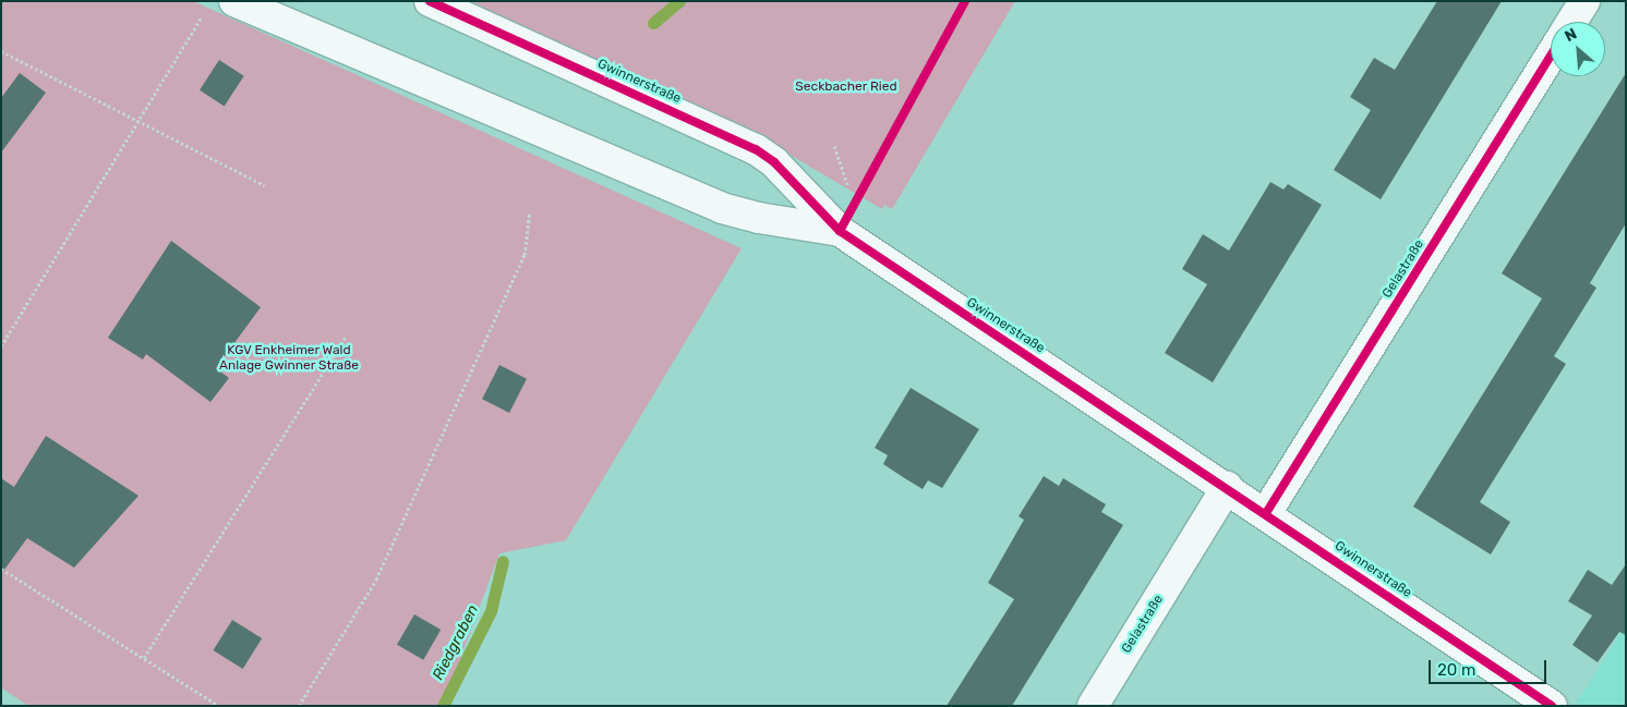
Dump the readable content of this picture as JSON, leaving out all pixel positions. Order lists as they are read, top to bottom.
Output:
{
  "streets": {
    "street": ["Gwinnerstraße", "Gelastraße"]
  },
  "crossings": [
    ["Gwinnerstraße", "Gelastraße"]
  ],
  "water": ["Riedgraben"],
  "parks": ["Seckbacher Ried", "KGV Enkheimer Wald Anlage Gwinner Straße"],
  "scale_bar": "20 m",
  "north": "top left"
}
